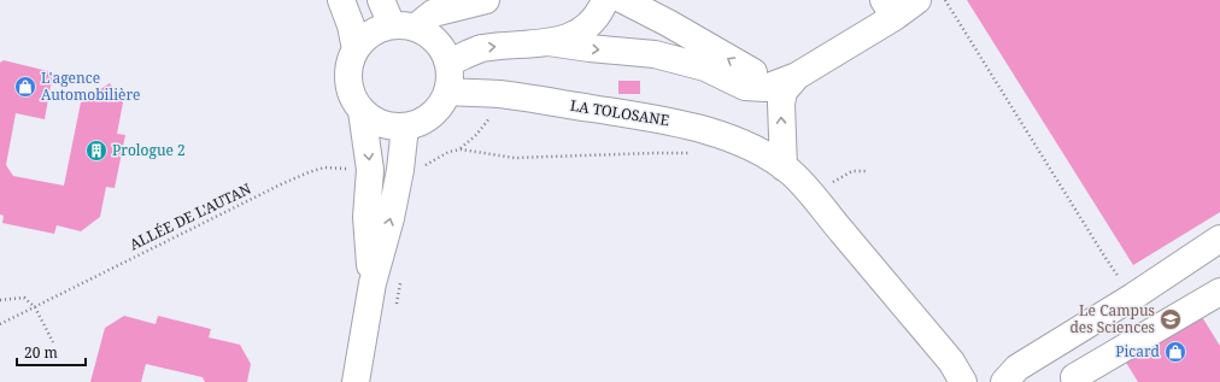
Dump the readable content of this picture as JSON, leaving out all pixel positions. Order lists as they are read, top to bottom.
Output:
{
  "streets": {
    "street": ["LA TOLOSANE"],
    "path": ["ALLÉE DE L'AUTAN"]
  },
  "places": {
    "shop": ["L'agence Automobilière", "Picard"],
    "building": ["Prologue 2"],
    "school or university": ["Le Campus des Sciences"]
  },
  "scale_bar": "20 m"
}
